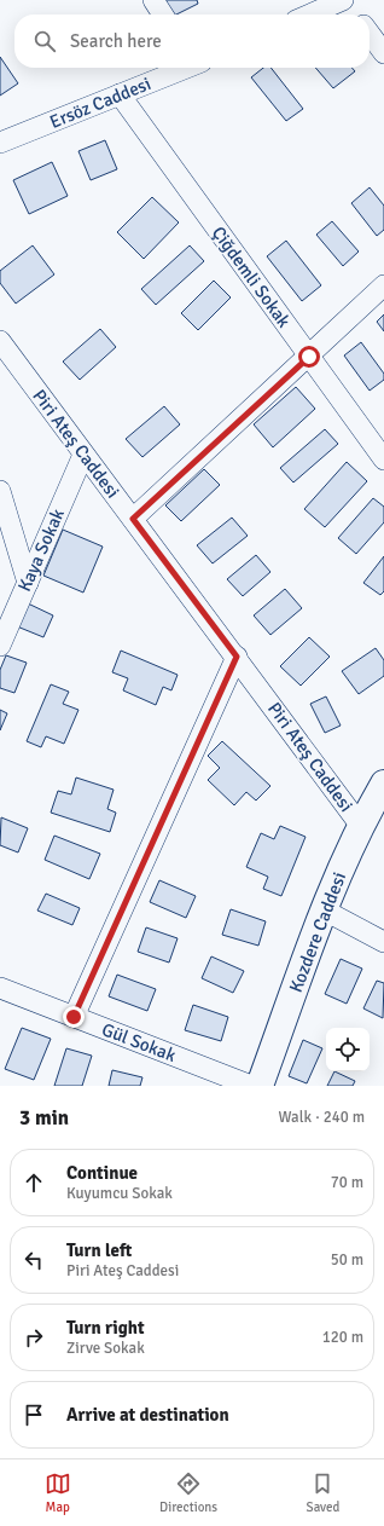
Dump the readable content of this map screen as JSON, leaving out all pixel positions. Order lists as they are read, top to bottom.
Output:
{
  "streets": {
    "street": [
      "Ersöz Caddesi",
      "Çiğdemli Sokak",
      "Piri Ateş Caddesi",
      "Kaya Sokak",
      "Kozdere Caddesi",
      "Gül Sokak"
    ]
  },
  "crossings": [
    ["Ersöz Caddesi", "Çiğdemli Sokak"],
    ["Piri Ateş Caddesi", "Kaya Sokak"],
    ["Piri Ateş Caddesi", "Kozdere Caddesi"]
  ],
  "page": {
    "search": "Search here",
    "heading": ["3 min", "Walk · 240 m"],
    "list": [
      ["Continue", "Kuyumcu Sokak", "70 m"],
      ["Turn left", "Piri Ateş Caddesi", "50 m"],
      ["Turn right", "Zirve Sokak", "120 m"],
      "Arrive at destination"
    ],
    "nav": ["Map", "Directions", "Saved"]
  }
}
